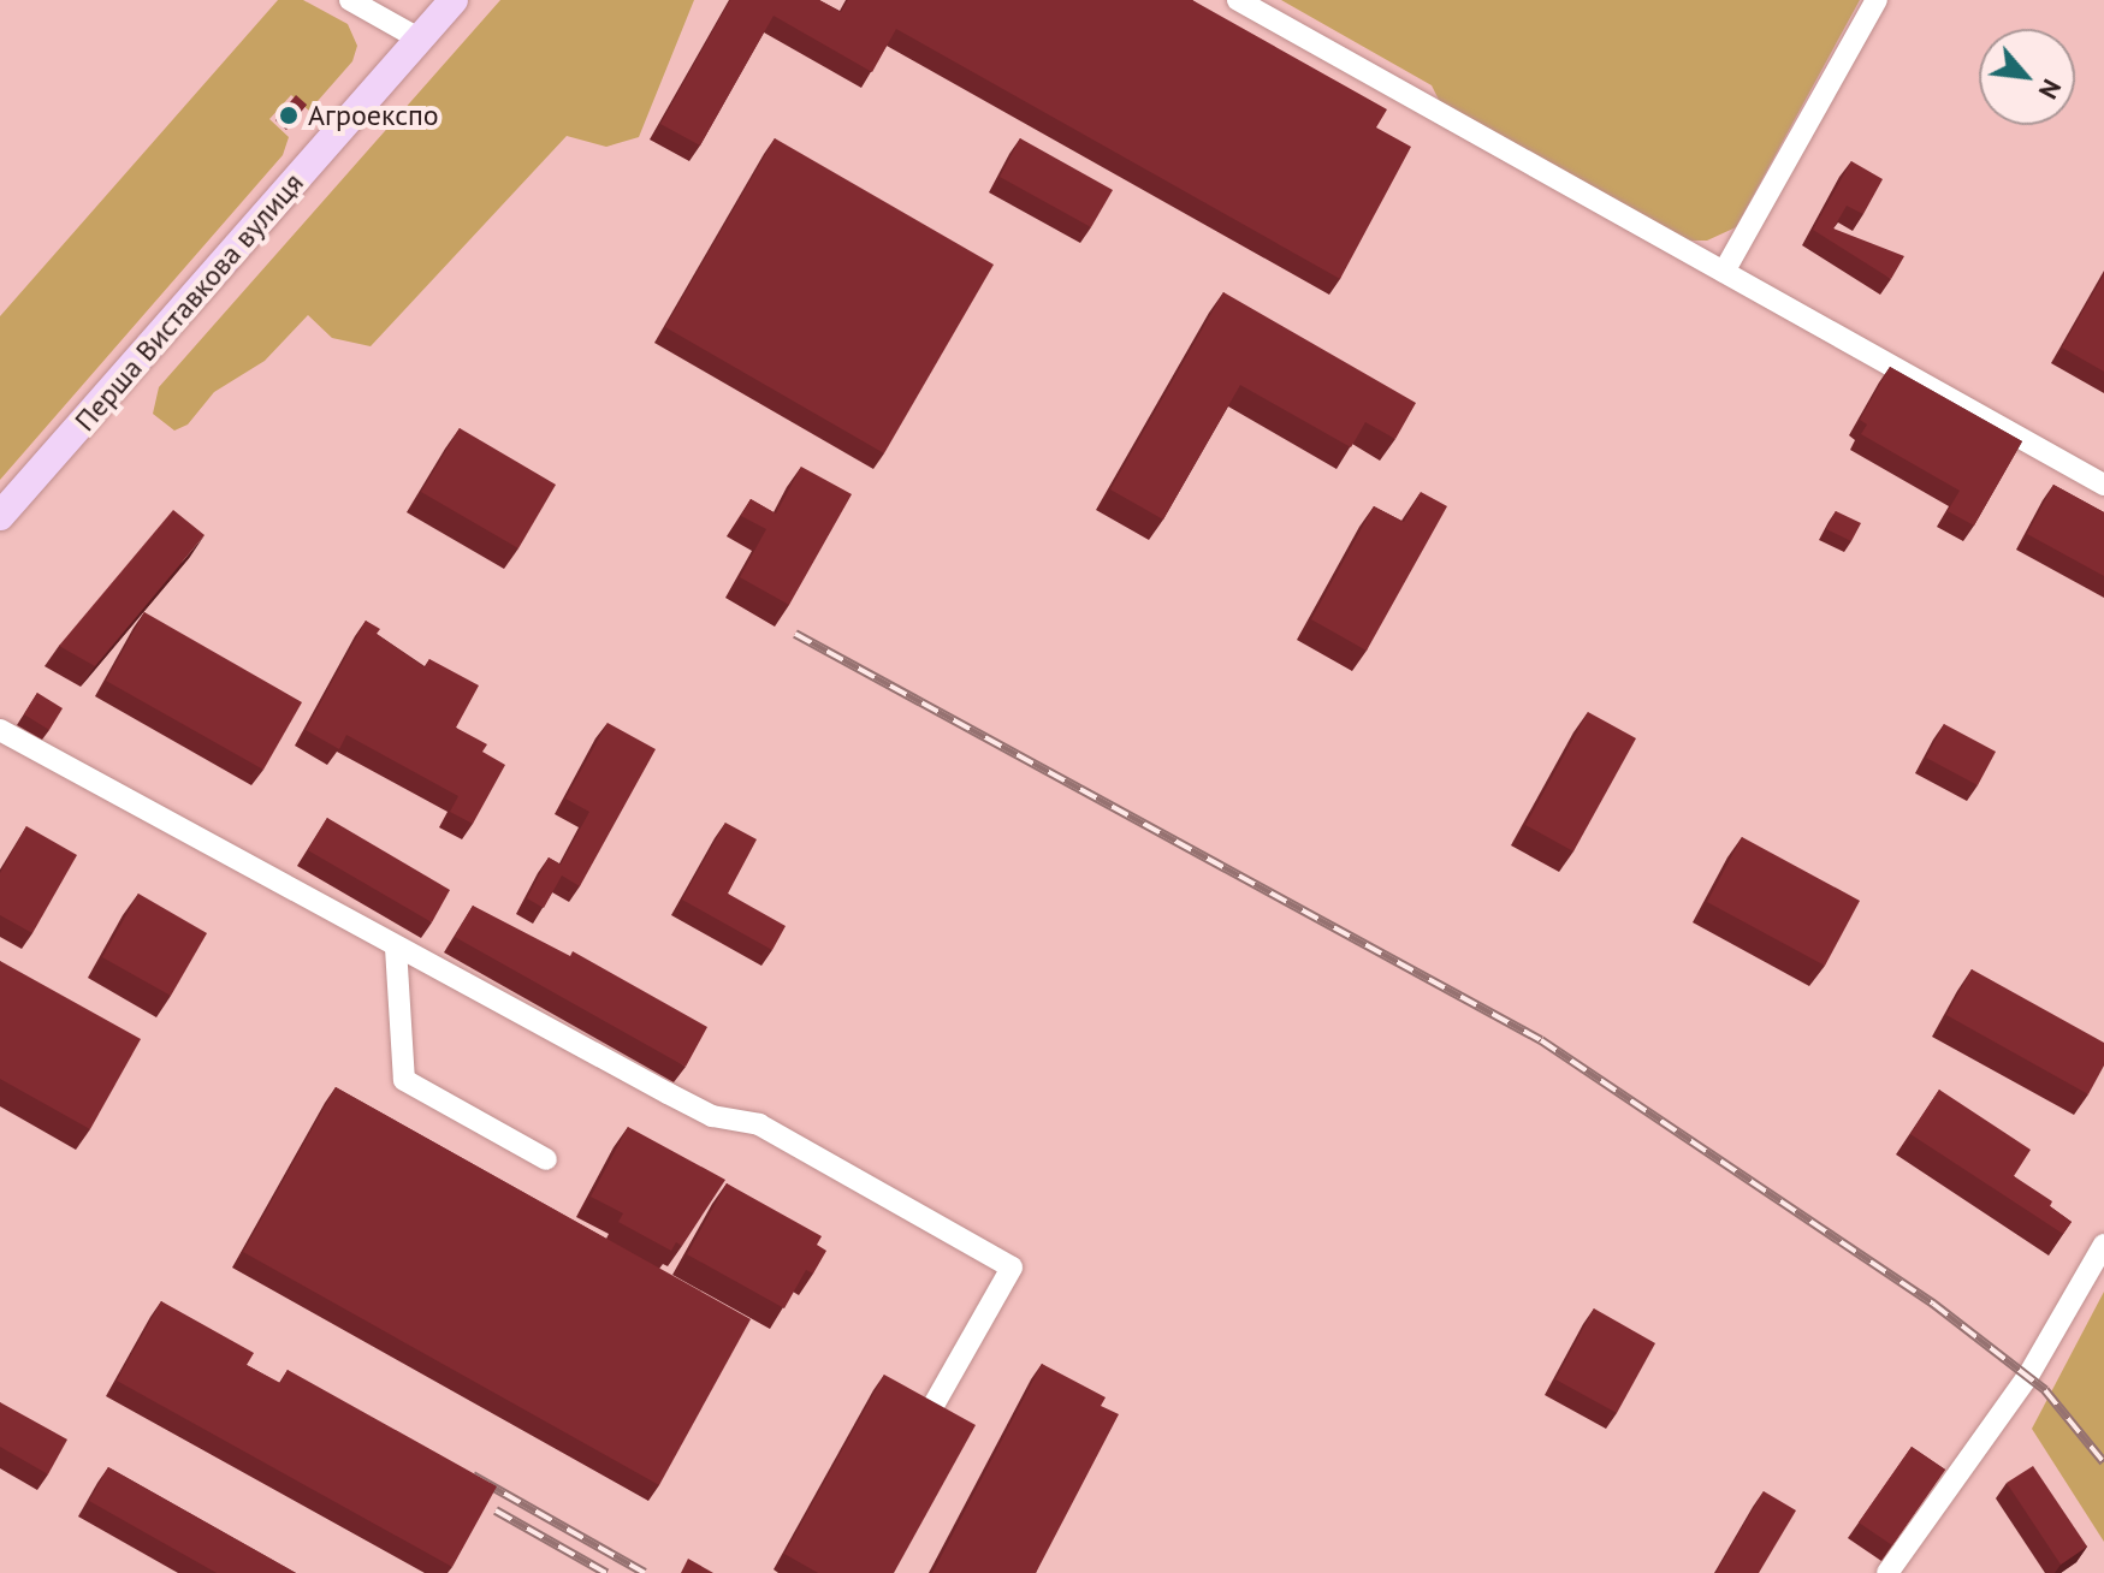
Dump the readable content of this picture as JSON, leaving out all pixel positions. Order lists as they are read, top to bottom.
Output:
{
  "streets": {
    "main road": ["Перша Виставкова вулиця"]
  },
  "places": ["Агроекспо"],
  "north": "bottom right"
}
